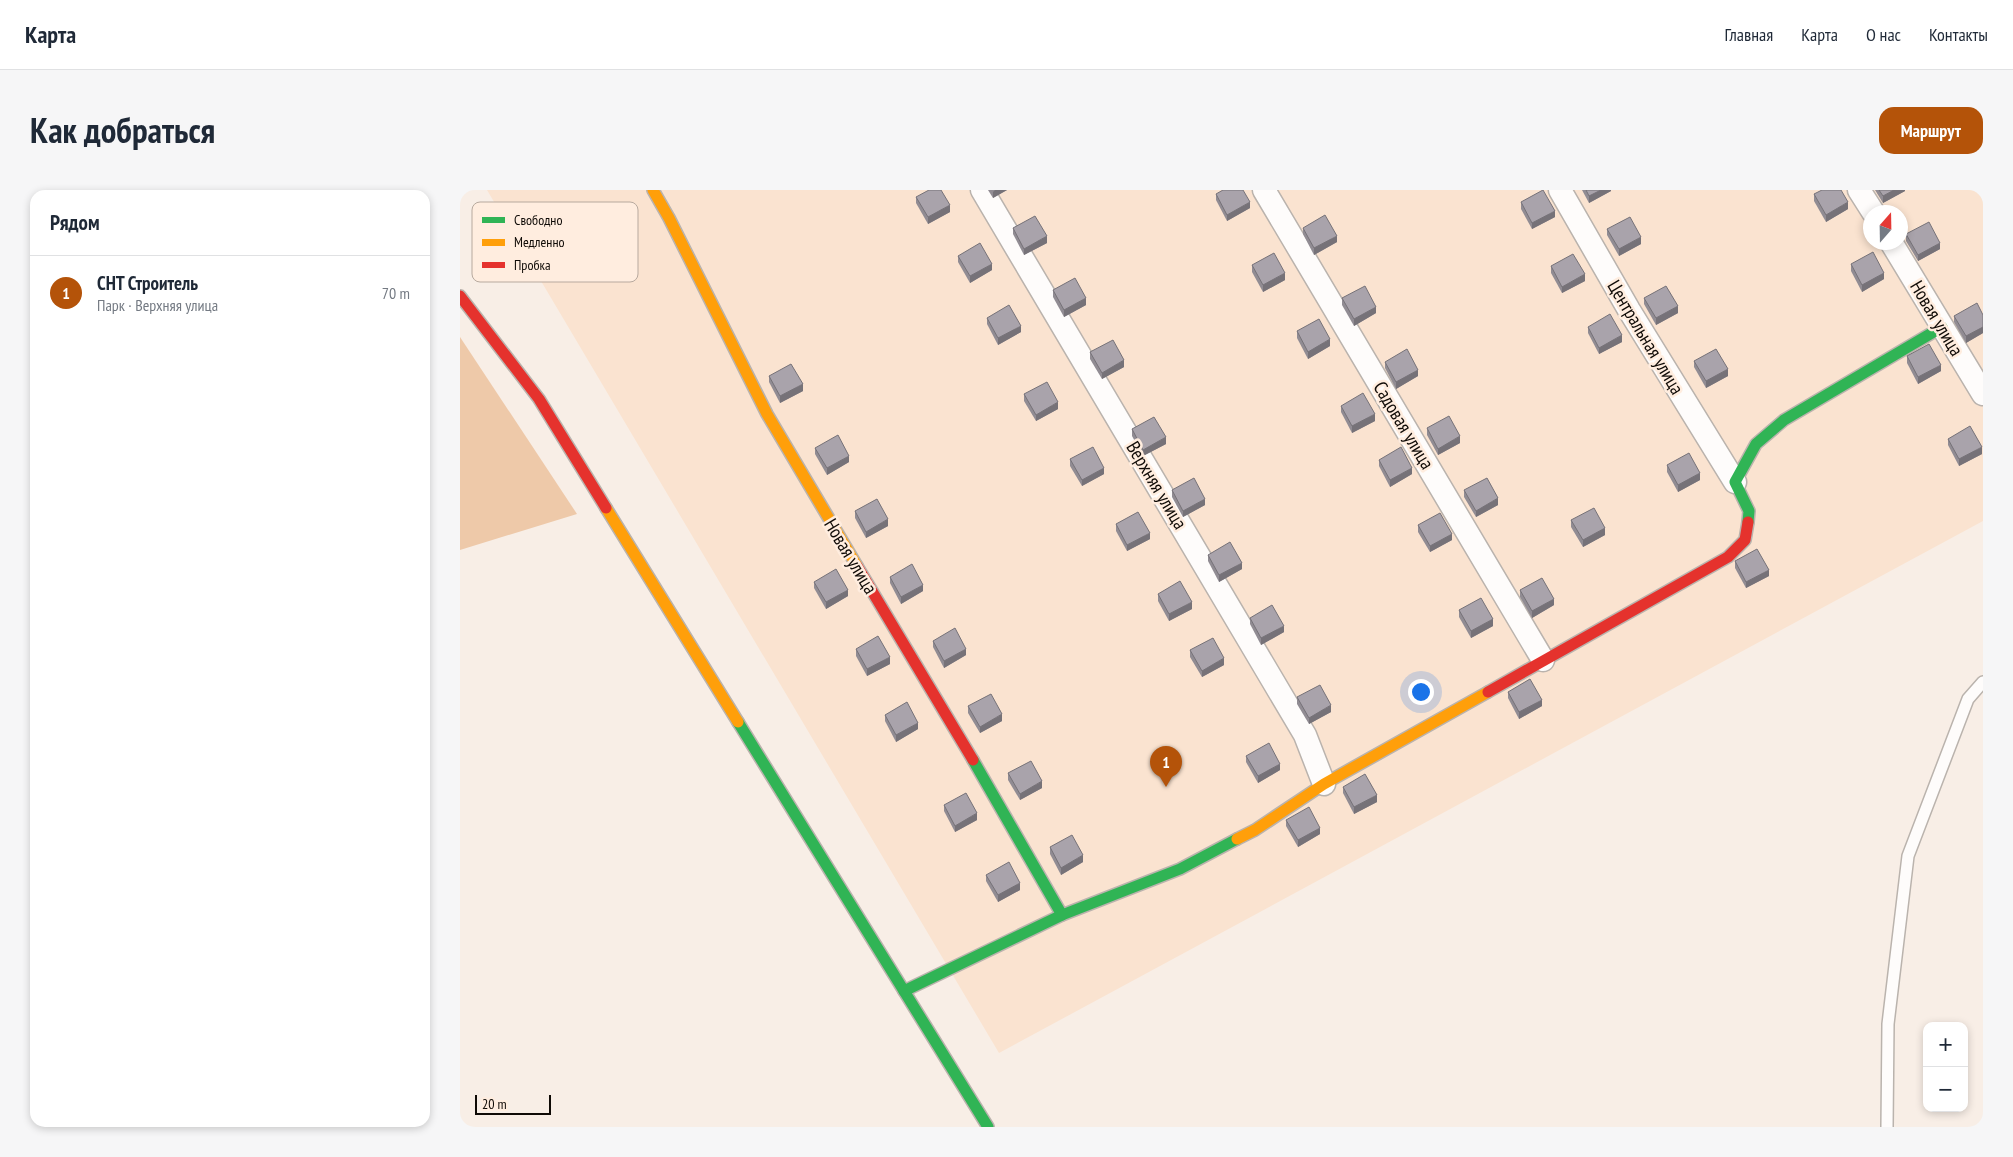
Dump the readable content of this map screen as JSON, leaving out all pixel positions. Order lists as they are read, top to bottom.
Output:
{
  "streets": {
    "street": [
      "Новая улица",
      "Центральная улица",
      "Садовая улица",
      "Верхняя улица"
    ]
  },
  "legend": ["Свободно", "Медленно", "Пробка"],
  "scale_bar": "20 m",
  "north": "top",
  "page": {
    "header": "Карта",
    "nav": [
      "Главная",
      "Карта",
      "О нас",
      "Контакты"
    ],
    "title": "Как добраться",
    "buttons": "Маршрут",
    "heading": "Рядом",
    "list": [
      {
        "mark": "1",
        "name": "СНТ Строитель",
        "note": "Парк · Верхняя улица",
        "value": "70 m"
      }
    ],
    "pins": "1",
    "map_buttons": ["+", "−"],
    "scale": "20 m"
  }
}
